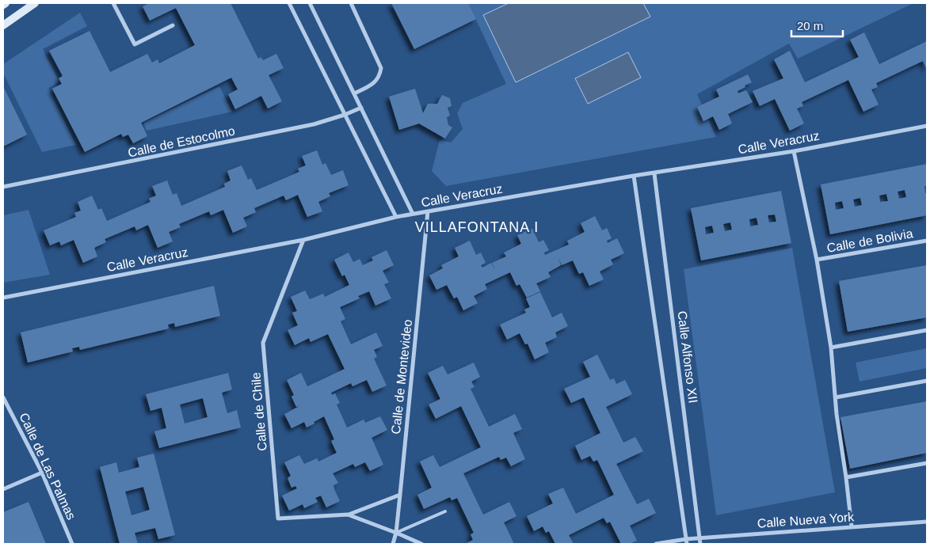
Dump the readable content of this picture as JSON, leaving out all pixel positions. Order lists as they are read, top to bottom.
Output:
{
  "streets": {
    "street": [
      "Calle de Estocolmo",
      "Calle Veracruz",
      "Calle de Bolivia",
      "Calle Alfonso XII",
      "Calle de Montevideo",
      "Calle de Chile",
      "Calle de Las Palmas",
      "Calle Nueva York"
    ]
  },
  "crossings": [
    ["Calle Veracruz", "Calle Alfonso XII"],
    ["Calle Veracruz", "Calle de Montevideo"],
    ["Calle Veracruz", "Calle de Chile"],
    ["Calle Alfonso XII", "Calle Nueva York"],
    ["Calle de Montevideo", "Calle de Chile"]
  ],
  "districts": ["VILLAFONTANA I"],
  "scale_bar": "20 m"
}
